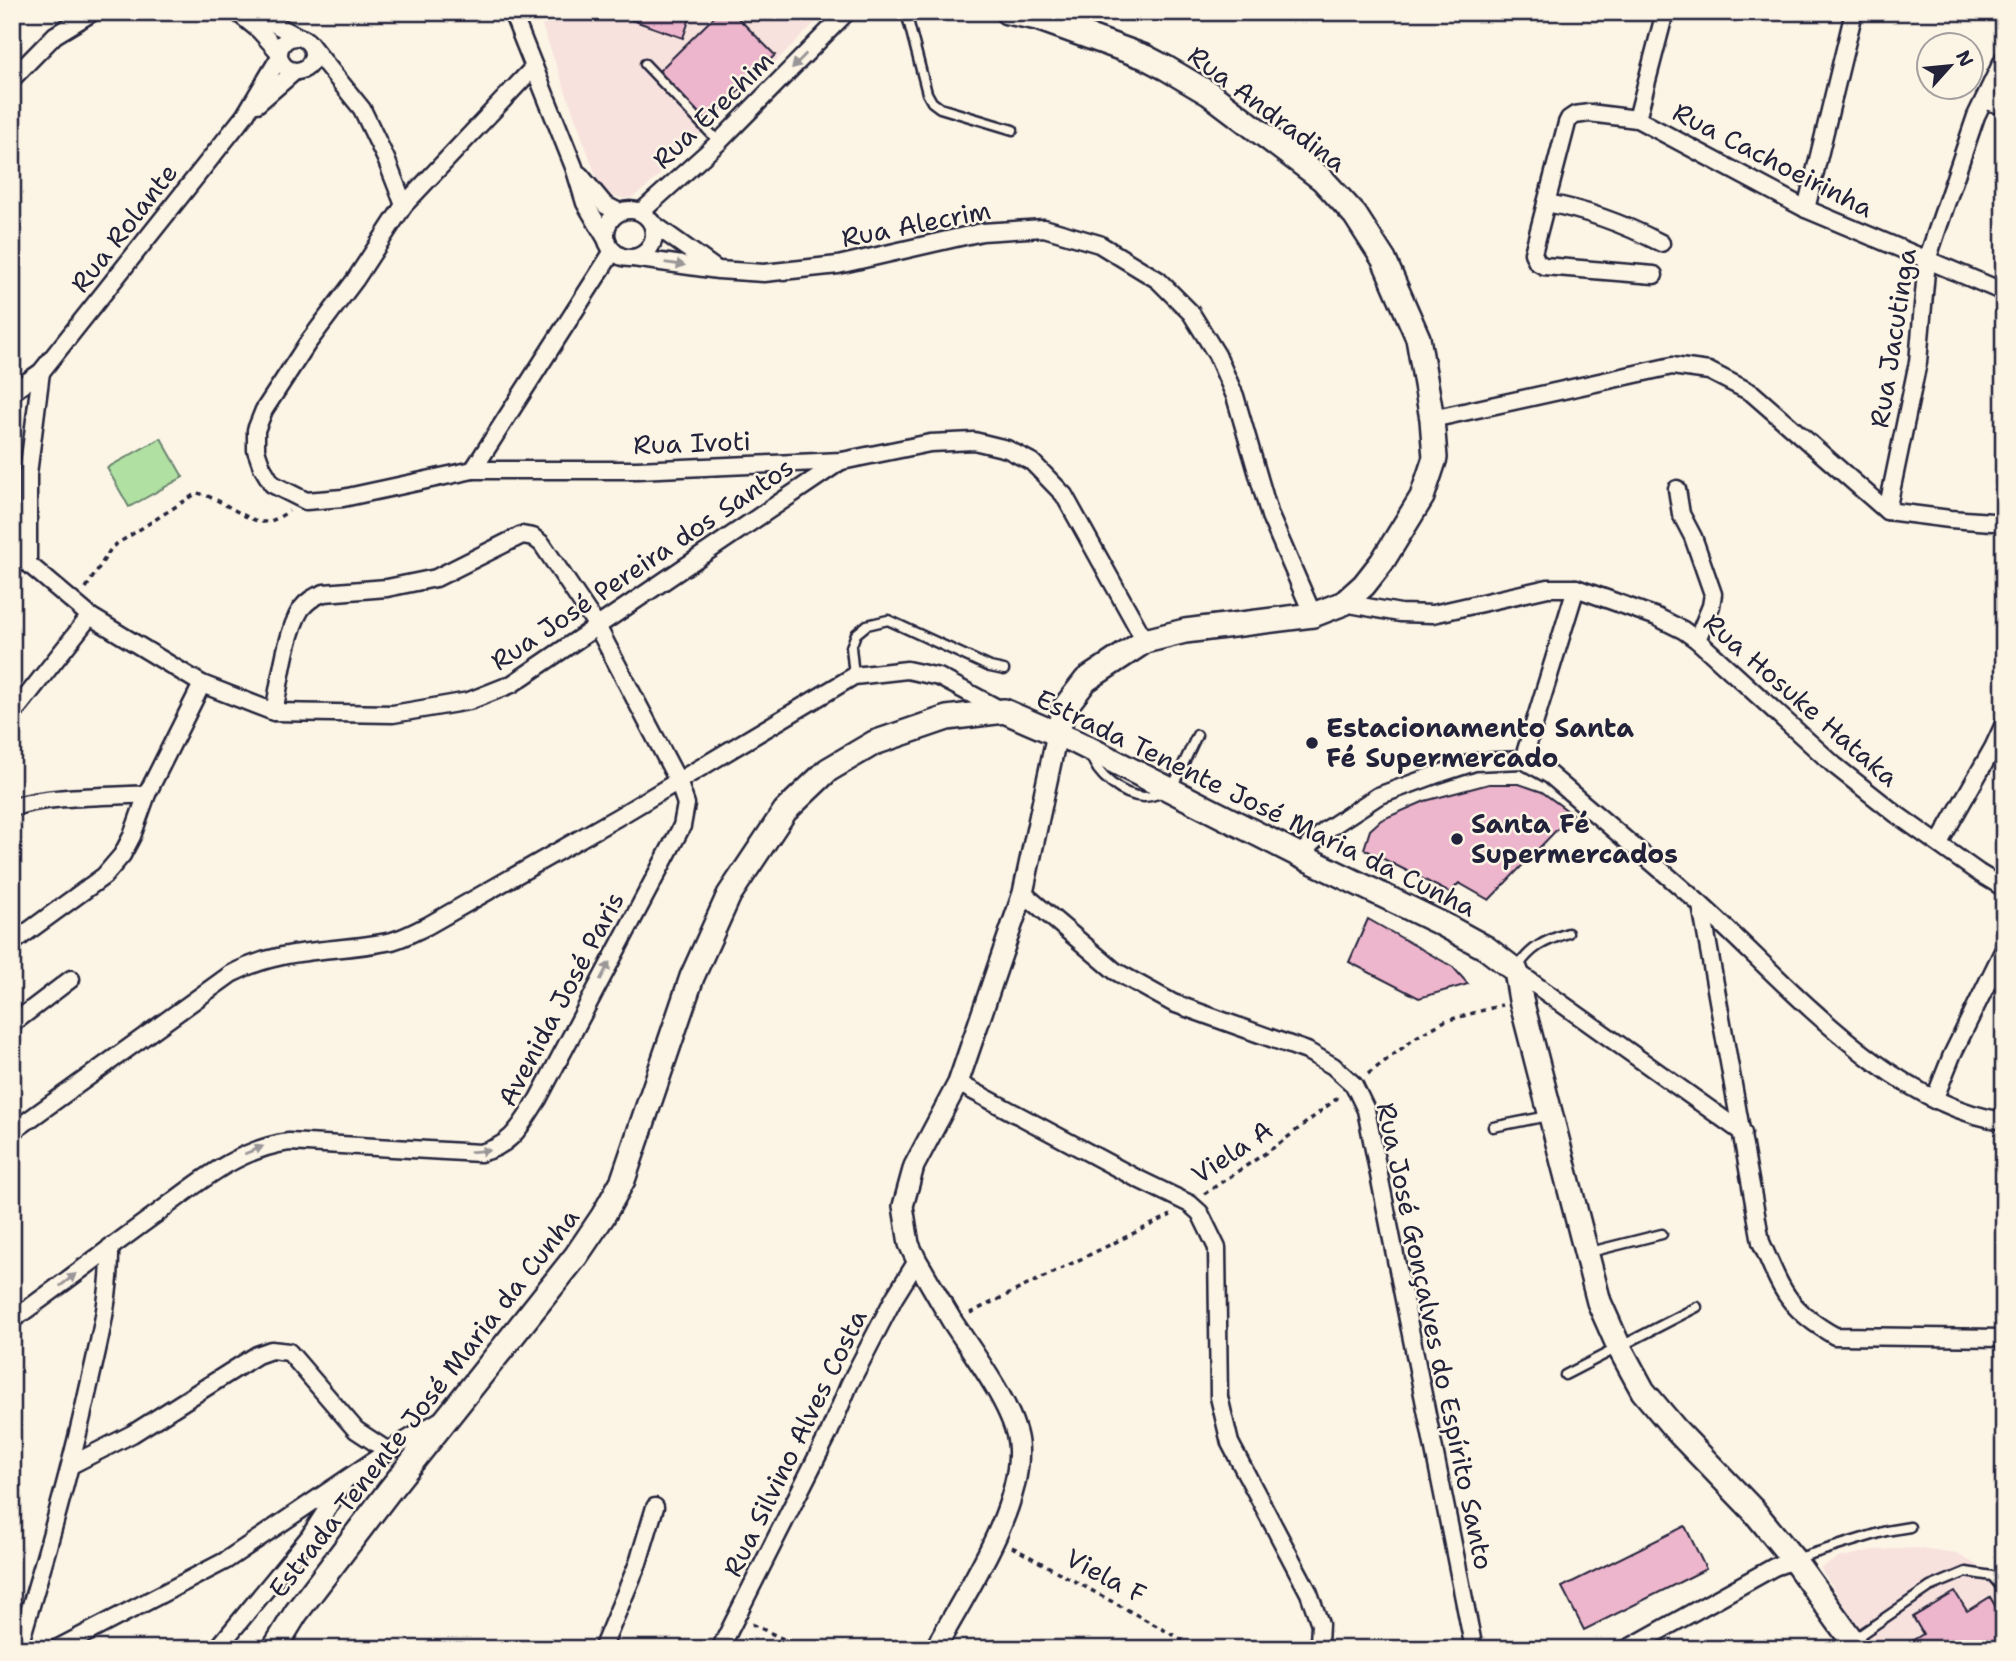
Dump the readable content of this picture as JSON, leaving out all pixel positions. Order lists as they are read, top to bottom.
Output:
{
  "streets": {
    "main road": ["Rua Andradina", "Estrada Tenente José Maria da Cunha"],
    "street": [
      "Rua Erechim",
      "Rua Cachoeirinha",
      "Rua Alecrim",
      "Rua Rolante",
      "Rua Jacutinga",
      "Rua Ivoti",
      "Rua José Pereira dos Santos",
      "Rua Hosuke Hataka",
      "Avenida José Paris",
      "Rua José Gonçalves do Espírito Santo",
      "Rua Silvino Alves Costa"
    ],
    "path": ["Viela A", "Viela F"]
  },
  "crossings": [
    ["Rua Andradina", "Rua Alecrim"],
    ["Rua Andradina", "Rua Ivoti"],
    ["Rua Andradina", "Rua Hosuke Hataka"],
    ["Rua Andradina", "Estrada Tenente José Maria da Cunha"],
    ["Rua Erechim", "Rua Alecrim"],
    ["Rua Cachoeirinha", "Rua Jacutinga"],
    ["Rua Ivoti", "Rua José Pereira dos Santos"],
    ["Viela A", "Rua José Gonçalves do Espírito Santo"]
  ],
  "one_way": ["Rua Erechim", "Avenida José Paris"],
  "places": ["Estacionamento Santa Fé Supermercado", "Santa Fé Supermercados"],
  "north": "top right"
}
